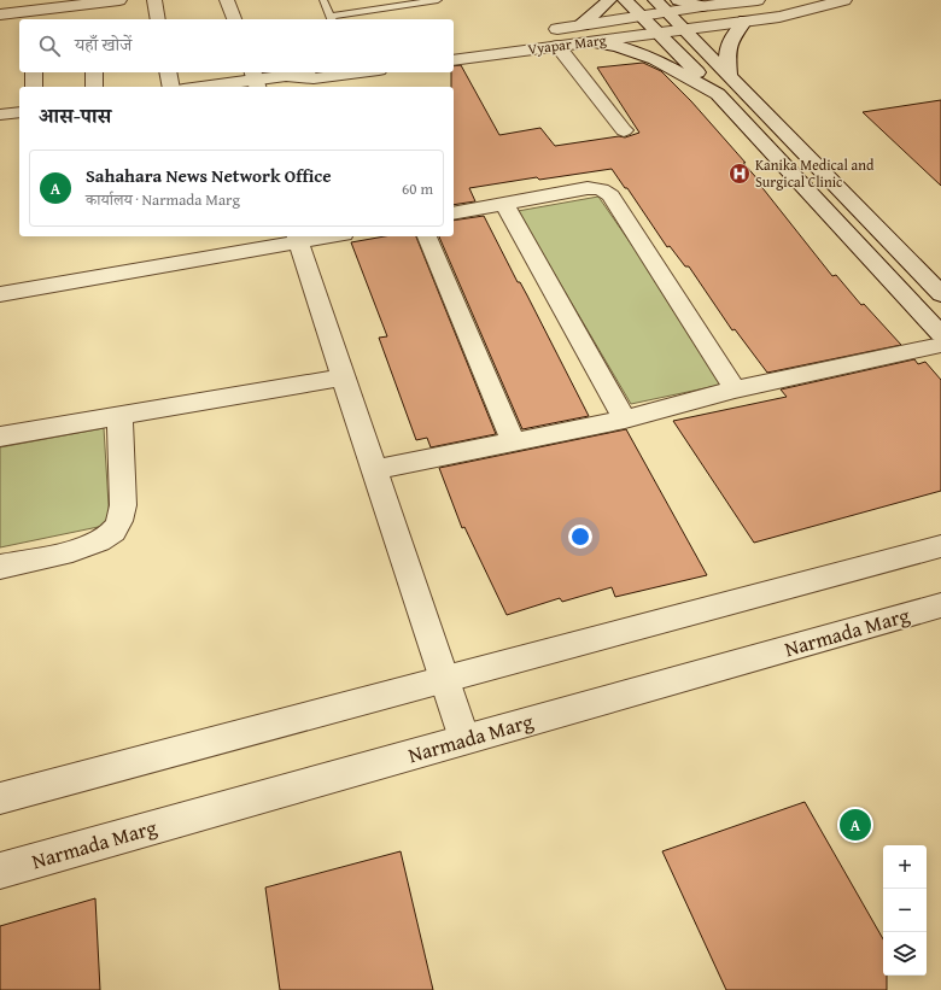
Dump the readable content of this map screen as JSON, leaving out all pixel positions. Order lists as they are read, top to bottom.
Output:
{
  "streets": {
    "street": ["Vyapar Marg", "Narmada Marg"]
  },
  "places": {
    "hospital": ["Kanika Medical and Surgical Clinic"]
  },
  "page": {
    "search": "यहाँ खोजें",
    "heading": "आस-पास",
    "list": [
      {
        "mark": "A",
        "name": "Sahahara News Network Office",
        "note": "कार्यालय · Narmada Marg",
        "value": "60 m"
      }
    ],
    "pins": "A",
    "map_buttons": ["+", "−"]
  }
}
